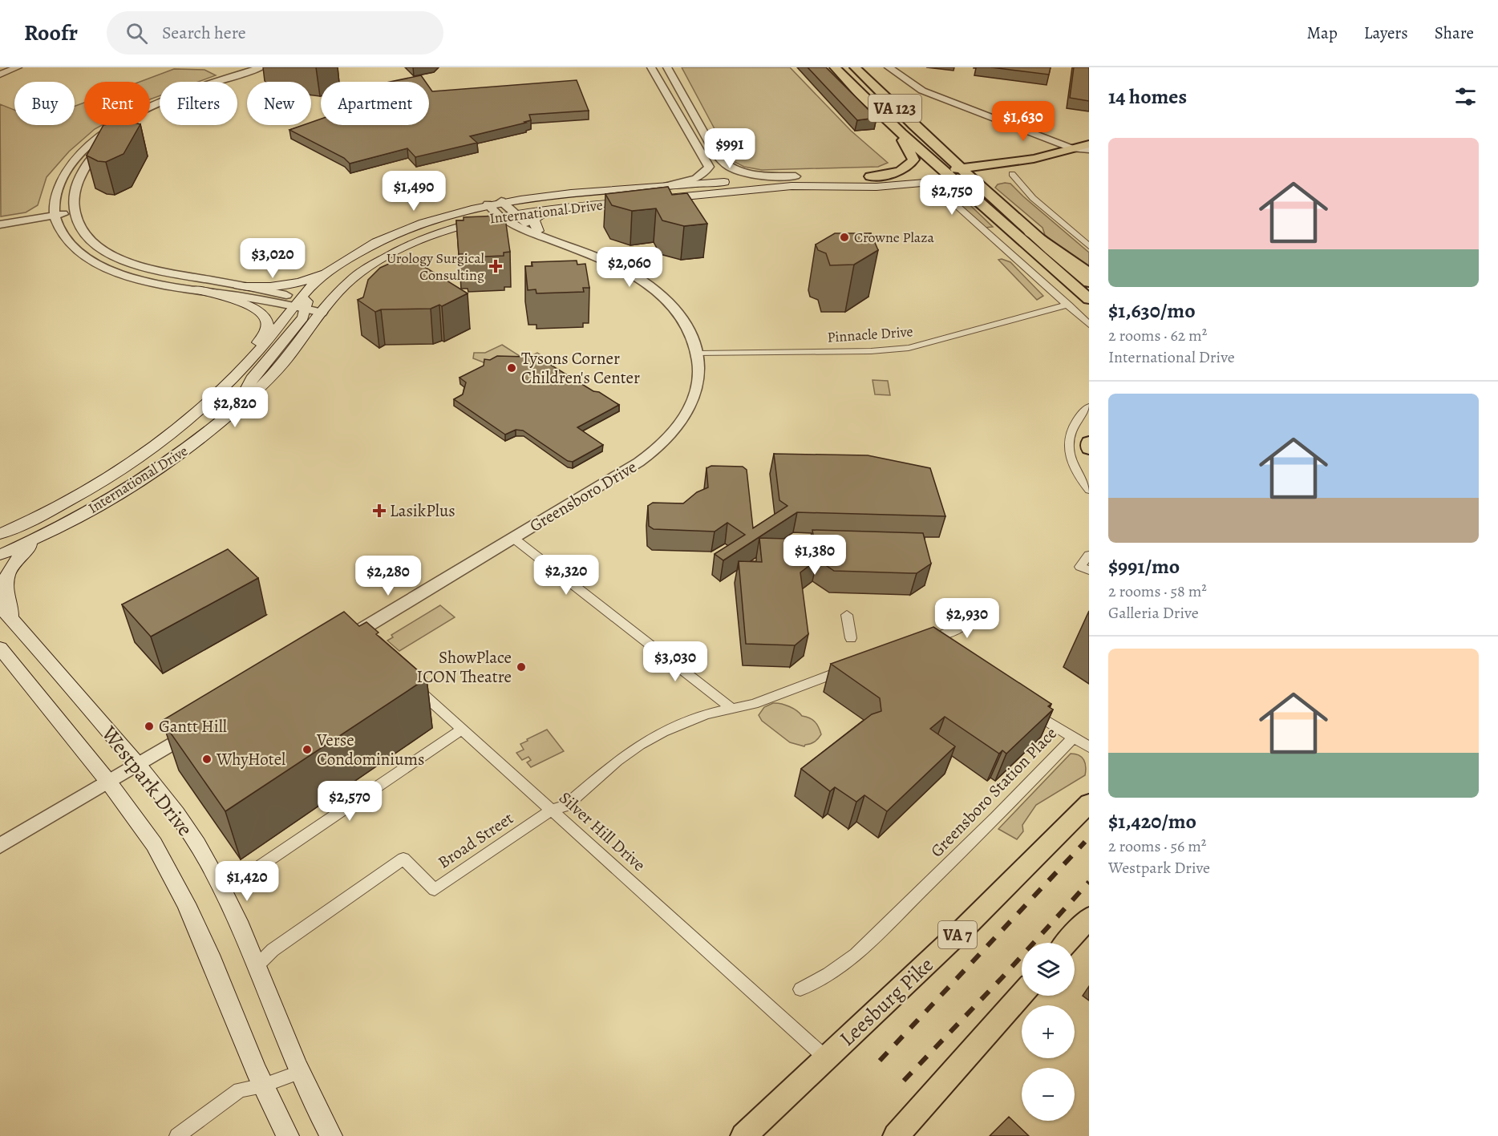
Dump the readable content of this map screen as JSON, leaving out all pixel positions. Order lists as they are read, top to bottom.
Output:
{
  "streets": {
    "main road": [
      "VA 123",
      "International Drive",
      "Westpark Drive",
      "VA 7",
      "Leesburg Pike"
    ],
    "street": [
      "Pinnacle Drive",
      "Greensboro Drive",
      "Greensboro Station Place",
      "Silver Hill Drive",
      "Broad Street"
    ]
  },
  "crossings": [
    ["International Drive", "Greensboro Drive"],
    ["Pinnacle Drive", "Greensboro Drive"],
    ["Westpark Drive", "Broad Street"],
    ["Silver Hill Drive", "Broad Street"],
    ["Silver Hill Drive", "Leesburg Pike"]
  ],
  "places": {
    "other": [
      "Crowne Plaza",
      "Tysons Corner Children's Center",
      "ShowPlace ICON Theatre",
      "Gantt Hill",
      "Verse Condominiums",
      "WhyHotel"
    ],
    "health": ["Urology Surgical Consulting", "LasikPlus"]
  },
  "page": {
    "header": "Roofr",
    "search": "Search here",
    "nav": ["Map", "Layers", "Share"],
    "heading": "14 homes",
    "chip": [
      "Buy",
      "Rent",
      "Filters",
      "New",
      "Apartment"
    ],
    "price": [
      "$1,630",
      "$991",
      "$1,490",
      "$2,750",
      "$3,020",
      "$2,060",
      "$2,820",
      "$1,380",
      "$2,320",
      "$2,280",
      "$2,930",
      "$3,030",
      "$2,570",
      "$1,420"
    ],
    "list": [
      {
        "name": "$1,630/mo",
        "note": "2 rooms · 62 m² · International Drive"
      },
      {
        "name": "$991/mo",
        "note": "2 rooms · 58 m² · Galleria Drive"
      },
      {
        "name": "$1,420/mo",
        "note": "2 rooms · 56 m² · Westpark Drive"
      }
    ],
    "map_buttons": ["+", "−"]
  }
}
